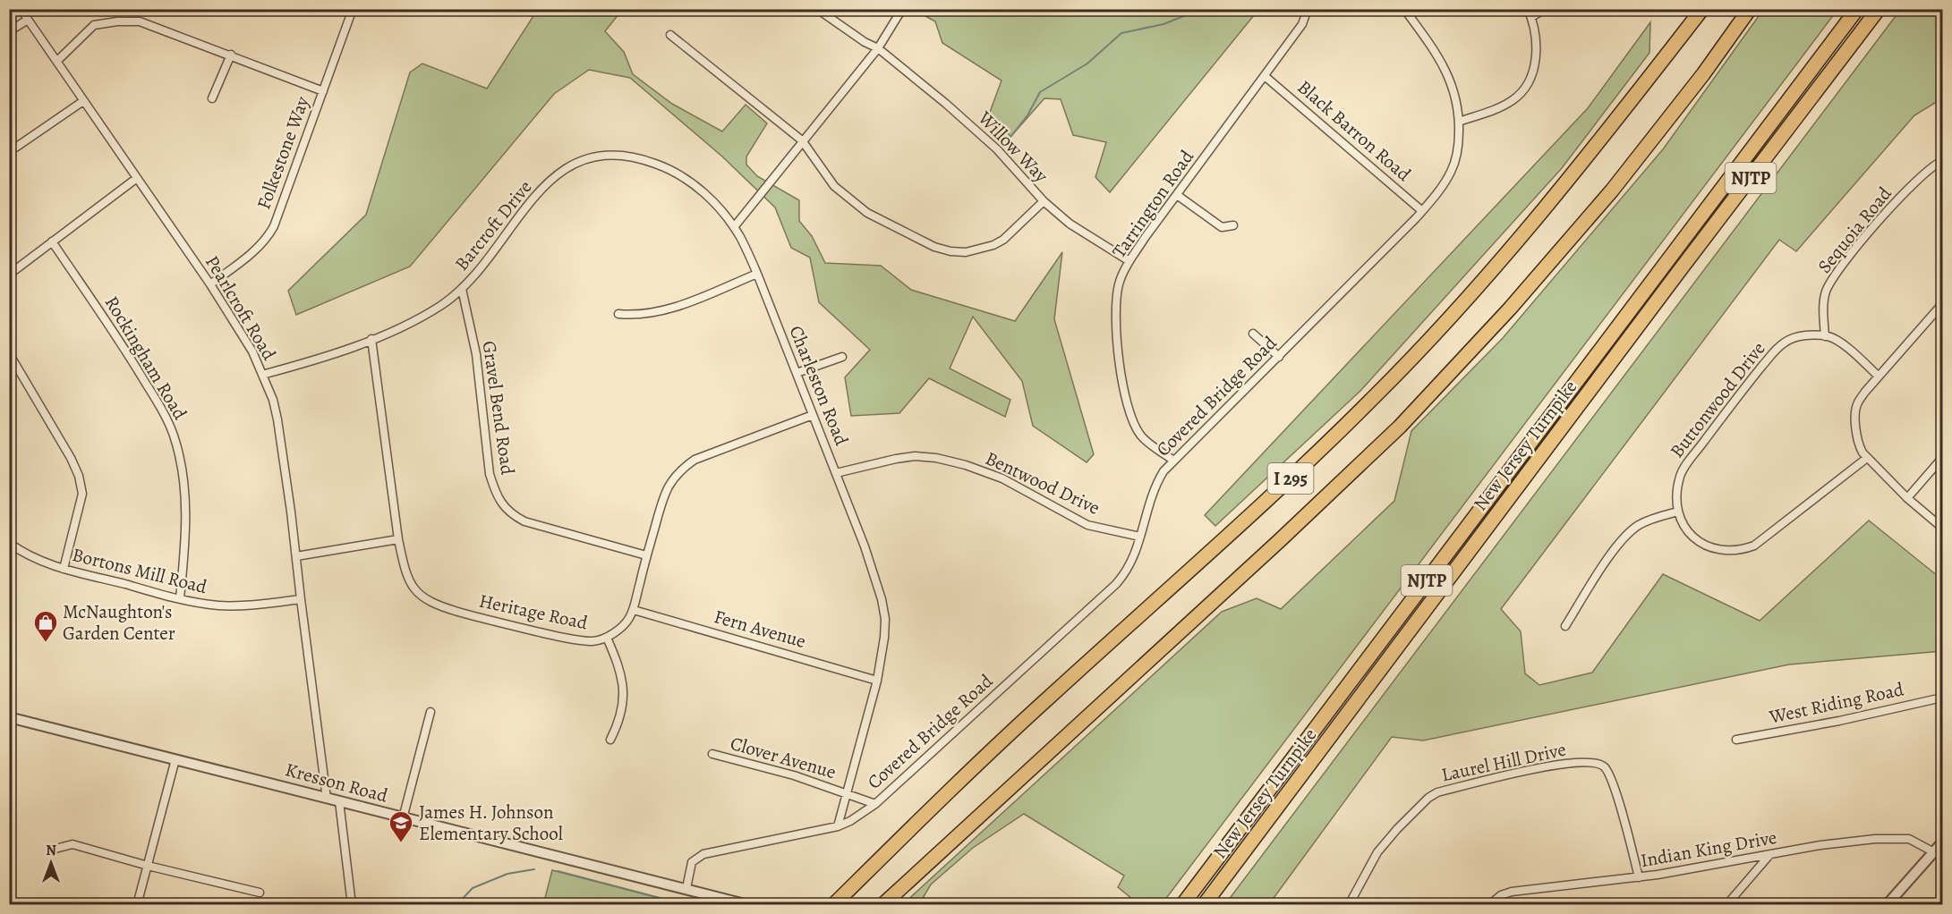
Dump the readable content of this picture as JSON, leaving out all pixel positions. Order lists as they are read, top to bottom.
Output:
{
  "streets": {
    "highway": ["NJTP", "New Jersey Turnpike", "I 295"],
    "street": [
      "Black Barron Road",
      "Willow Way",
      "Folkestone Way",
      "Tarrington Road",
      "Barcroft Drive",
      "Sequoia Road",
      "Pearlcroft Road",
      "Rockingham Road",
      "Charleston Road",
      "Covered Bridge Road",
      "Buttonwood Drive",
      "Gravel Bend Road",
      "Bentwood Drive",
      "Bortons Mill Road",
      "Heritage Road",
      "Fern Avenue",
      "West Riding Road",
      "Clover Avenue",
      "Laurel Hill Drive",
      "Kresson Road",
      "Indian King Drive"
    ]
  },
  "crossings": [
    ["Black Barron Road", "Tarrington Road"],
    ["Black Barron Road", "Covered Bridge Road"],
    ["Willow Way", "Tarrington Road"],
    ["Folkestone Way", "Pearlcroft Road"],
    ["Tarrington Road", "Covered Bridge Road"],
    ["Barcroft Drive", "Pearlcroft Road"],
    ["Barcroft Drive", "Charleston Road"],
    ["Barcroft Drive", "Gravel Bend Road"],
    ["Barcroft Drive", "Heritage Road"],
    ["Sequoia Road", "Buttonwood Drive"],
    ["Pearlcroft Road", "Bortons Mill Road"],
    ["Pearlcroft Road", "Kresson Road"],
    ["Rockingham Road", "Bortons Mill Road"],
    ["Charleston Road", "Covered Bridge Road"],
    ["Charleston Road", "Bentwood Drive"],
    ["Charleston Road", "Heritage Road"],
    ["Charleston Road", "Fern Avenue"],
    ["Charleston Road", "Clover Avenue"],
    ["Covered Bridge Road", "Bentwood Drive"],
    ["Covered Bridge Road", "Clover Avenue"],
    ["Covered Bridge Road", "Kresson Road"],
    ["Gravel Bend Road", "Heritage Road"],
    ["Heritage Road", "Fern Avenue"],
    ["Laurel Hill Drive", "Indian King Drive"]
  ],
  "places": {
    "shop": ["McNaughton's Garden Center"],
    "school or university": ["James H. Johnson Elementary School"]
  },
  "north": "top"
}
